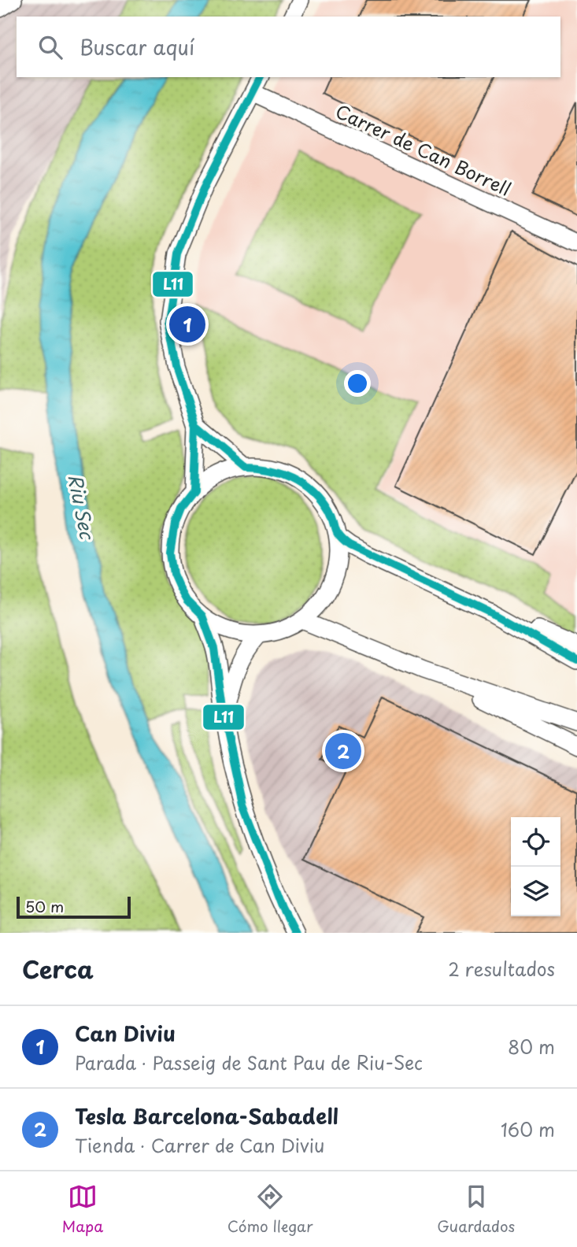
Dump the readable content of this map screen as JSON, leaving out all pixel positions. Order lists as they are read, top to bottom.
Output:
{
  "streets": {
    "street": ["Carrer de Can Borrell"]
  },
  "water": ["Riu Sec"],
  "lines": ["transit line L11"],
  "scale_bar": "50 m",
  "page": {
    "search": "Buscar aquí",
    "pins": ["1", "2"],
    "scale": "50 m",
    "heading": ["Cerca", "2 resultados"],
    "list": [
      {
        "mark": "1",
        "name": "Can Diviu",
        "note": "Parada · Passeig de Sant Pau de Riu-Sec",
        "value": "80 m"
      },
      {
        "mark": "2",
        "name": "Tesla Barcelona-Sabadell",
        "note": "Tienda · Carrer de Can Diviu",
        "value": "160 m"
      }
    ],
    "nav": ["Mapa", "Cómo llegar", "Guardados"]
  }
}
